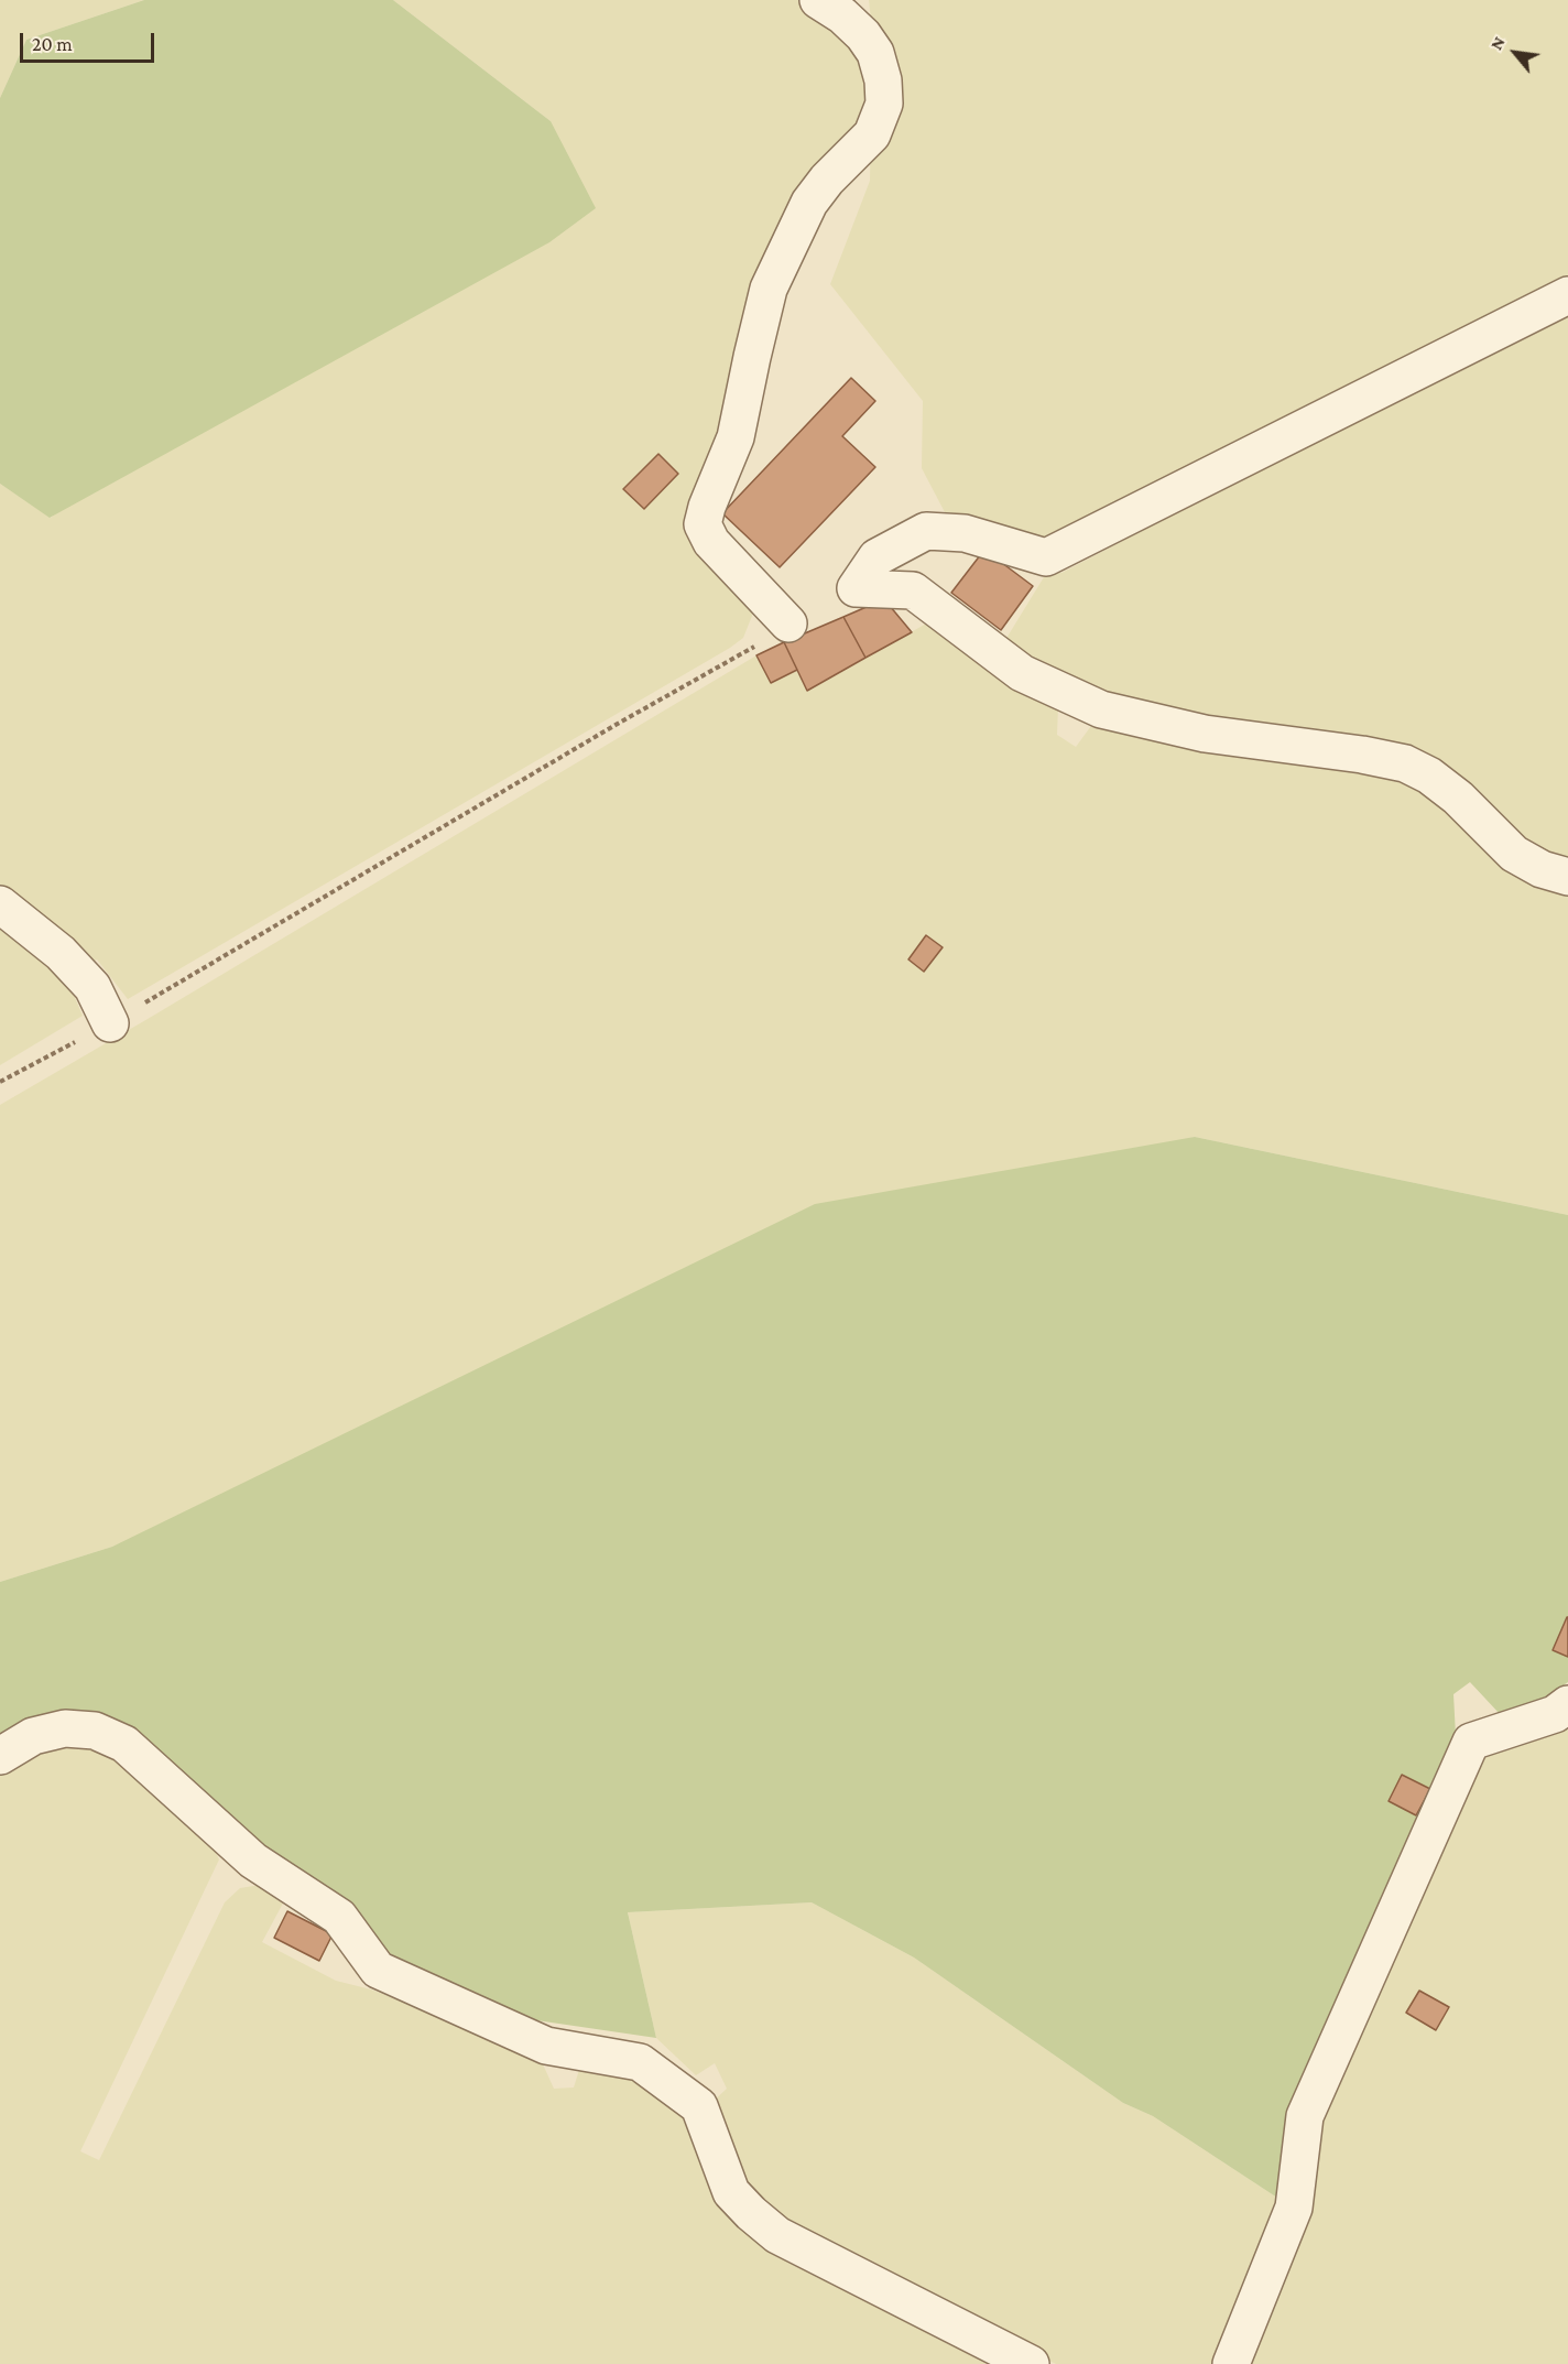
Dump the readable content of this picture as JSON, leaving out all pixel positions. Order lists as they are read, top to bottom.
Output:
{
  "scale_bar": "20 m",
  "north": "top left"
}
